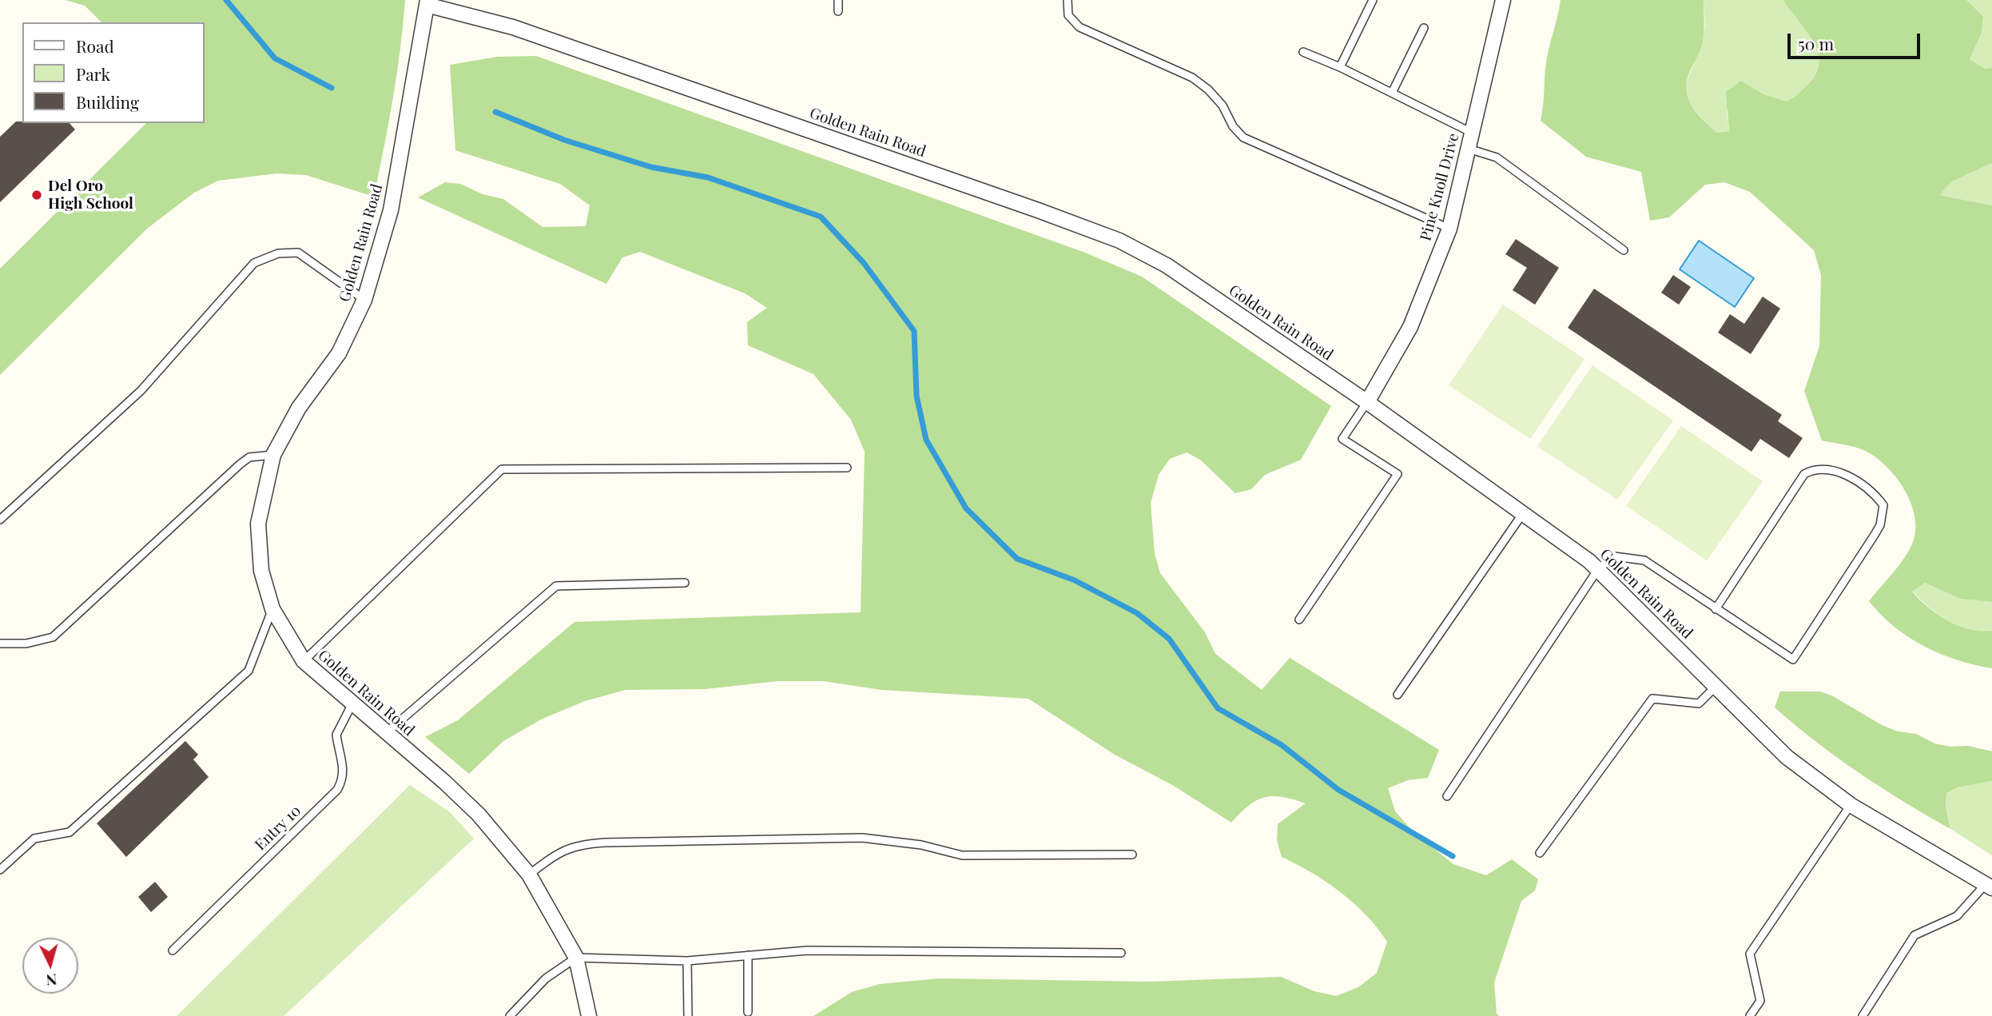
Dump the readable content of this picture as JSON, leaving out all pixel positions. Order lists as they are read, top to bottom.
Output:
{
  "streets": {
    "street": ["Golden Rain Road", "Pine Knoll Drive"],
    "lane": ["Entry 10"]
  },
  "crossings": [
    ["Golden Rain Road", "Pine Knoll Drive"],
    ["Golden Rain Road", "Entry 10"]
  ],
  "places": ["Del Oro High School"],
  "legend": ["Road", "Park", "Building"],
  "scale_bar": "50 m",
  "north": "bottom"
}
